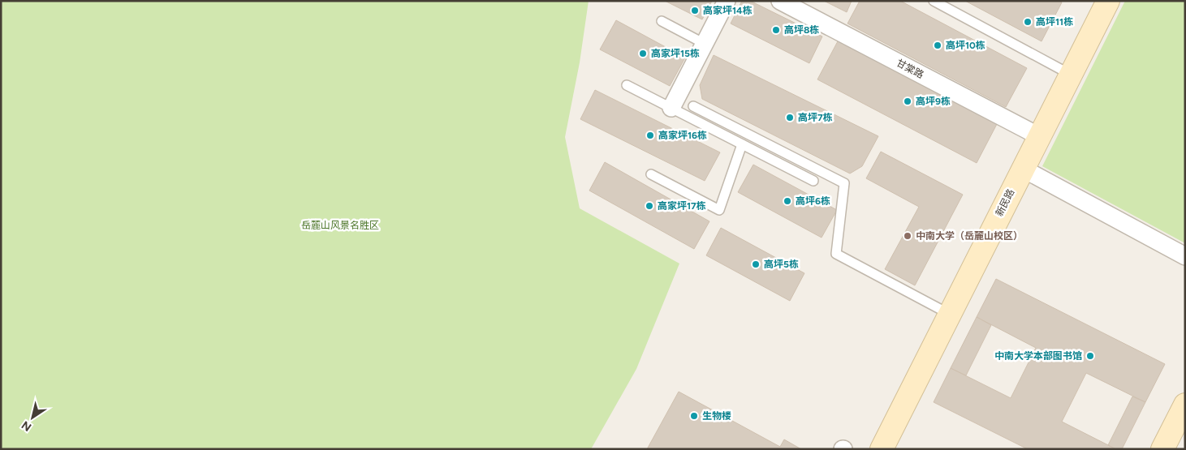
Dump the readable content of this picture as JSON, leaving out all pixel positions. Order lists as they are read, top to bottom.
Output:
{
  "streets": {
    "street": ["甘棠路", "新民路"]
  },
  "crossings": [
    ["甘棠路", "新民路"]
  ],
  "parks": ["岳麓山风景名胜区"],
  "places": [
    "高家坪14栋",
    "高坪11栋",
    "高坪8栋",
    "高坪10栋",
    "高家坪15栋",
    "高坪9栋",
    "高坪7栋",
    "高家坪16栋",
    "高坪6栋",
    "高家坪17栋",
    "中南大学（岳麓山校区）",
    "高坪5栋",
    "中南大学本部图书馆",
    "生物楼"
  ],
  "north": "bottom left"
}
